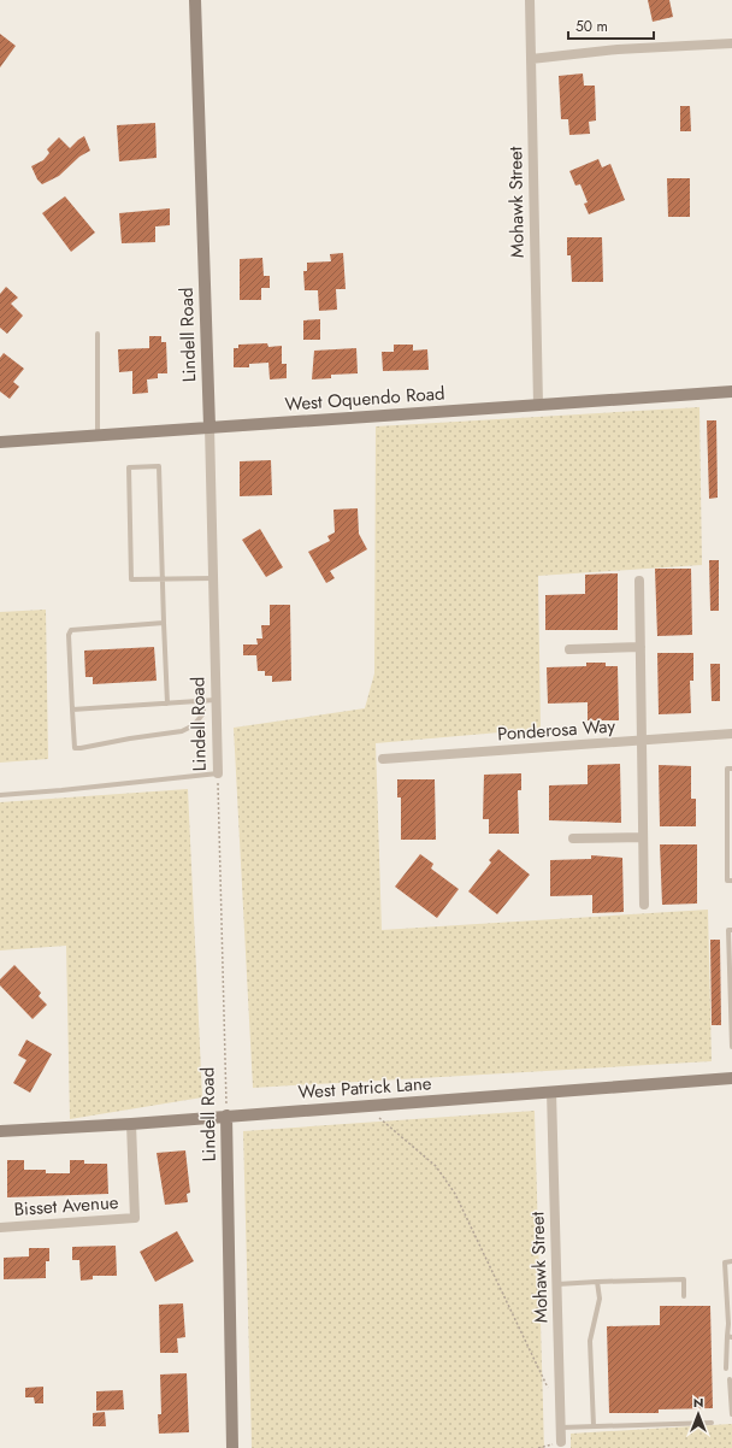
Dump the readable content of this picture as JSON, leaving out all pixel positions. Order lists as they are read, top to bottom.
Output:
{
  "streets": {
    "street": [
      "Mohawk Street",
      "Lindell Road",
      "West Oquendo Road",
      "Ponderosa Way",
      "West Patrick Lane",
      "Bisset Avenue"
    ]
  },
  "crossings": [
    ["Mohawk Street", "West Oquendo Road"],
    ["Mohawk Street", "West Patrick Lane"],
    ["Lindell Road", "West Oquendo Road"],
    ["Lindell Road", "West Patrick Lane"],
    ["West Patrick Lane", "Bisset Avenue"]
  ],
  "scale_bar": "50 m",
  "north": "top"
}
